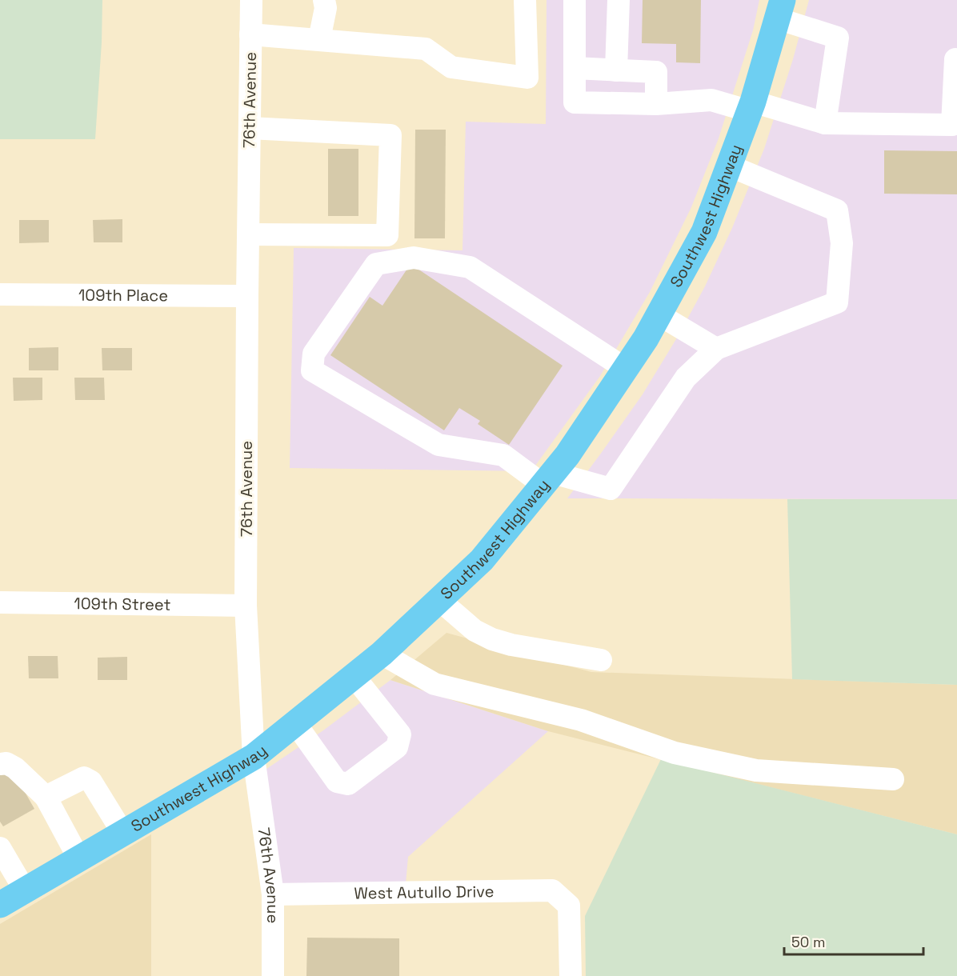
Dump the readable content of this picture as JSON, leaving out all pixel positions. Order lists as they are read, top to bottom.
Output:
{
  "streets": {
    "main road": ["Southwest Highway"],
    "street": [
      "76th Avenue",
      "109th Place",
      "109th Street",
      "West Autullo Drive"
    ]
  },
  "crossings": [
    ["76th Avenue", "Southwest Highway"],
    ["76th Avenue", "109th Place"],
    ["76th Avenue", "109th Street"],
    ["76th Avenue", "West Autullo Drive"]
  ],
  "scale_bar": "50 m"
}
